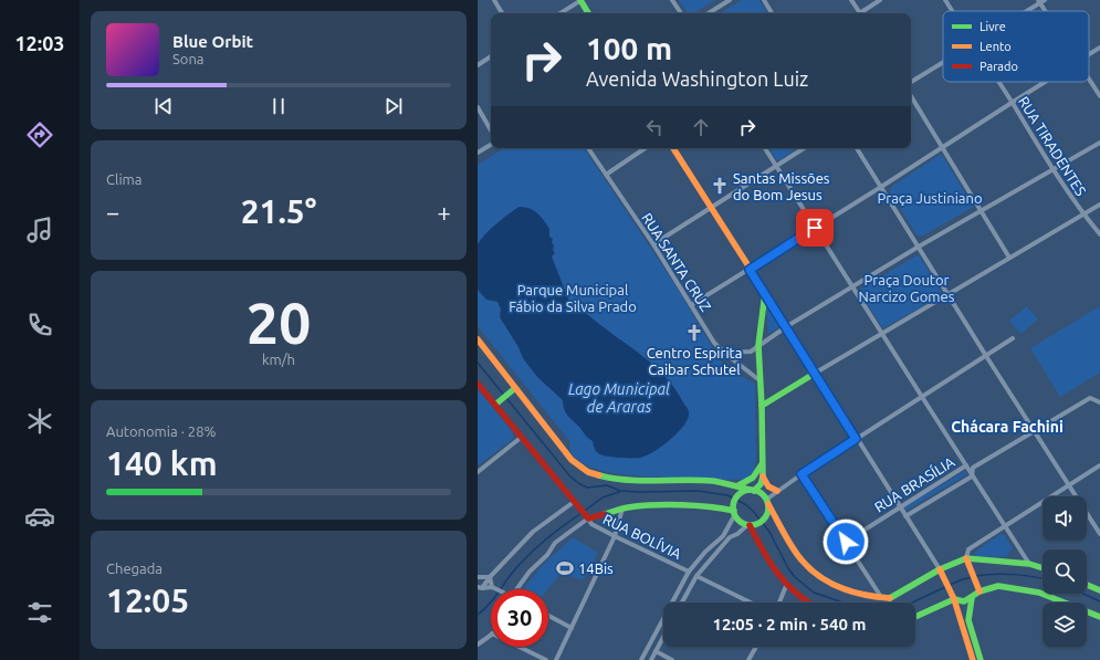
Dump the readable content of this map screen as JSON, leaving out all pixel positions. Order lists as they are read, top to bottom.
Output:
{
  "streets": {
    "street": [
      "RUA TIRADENTES",
      "RUA SANTA CRUZ",
      "RUA BRASÍLIA",
      "RUA BOLÍVIA"
    ]
  },
  "districts": ["Chácara Fachini"],
  "water": ["Lago Municipal de Araras"],
  "parks": ["Praça Justiniano", "Praça Doutor Narcizo Gomes", "Parque Municipal Fábio da Silva Prado"],
  "places": {
    "church": ["Santas Missões do Bom Jesus", "Centro Espirita Caibar Schutel"],
    "sports": ["14Bis"]
  },
  "legend": ["Livre", "Lento", "Parado"],
  "page": {
    "tabs": "12:03",
    "turn": ["100 m", "Avenida Washington Luiz"],
    "song": ["Blue Orbit", "Sona"],
    "tile": [
      "Clima",
      ["20", "km/h"],
      ["Autonomia · 28%", "140 km"],
      ["Chegada", "12:05"]
    ],
    "heat": ["−", "21.5°", "+"],
    "limit": "30",
    "trip": "12:05 · 2 min · 540 m"
  }
}
